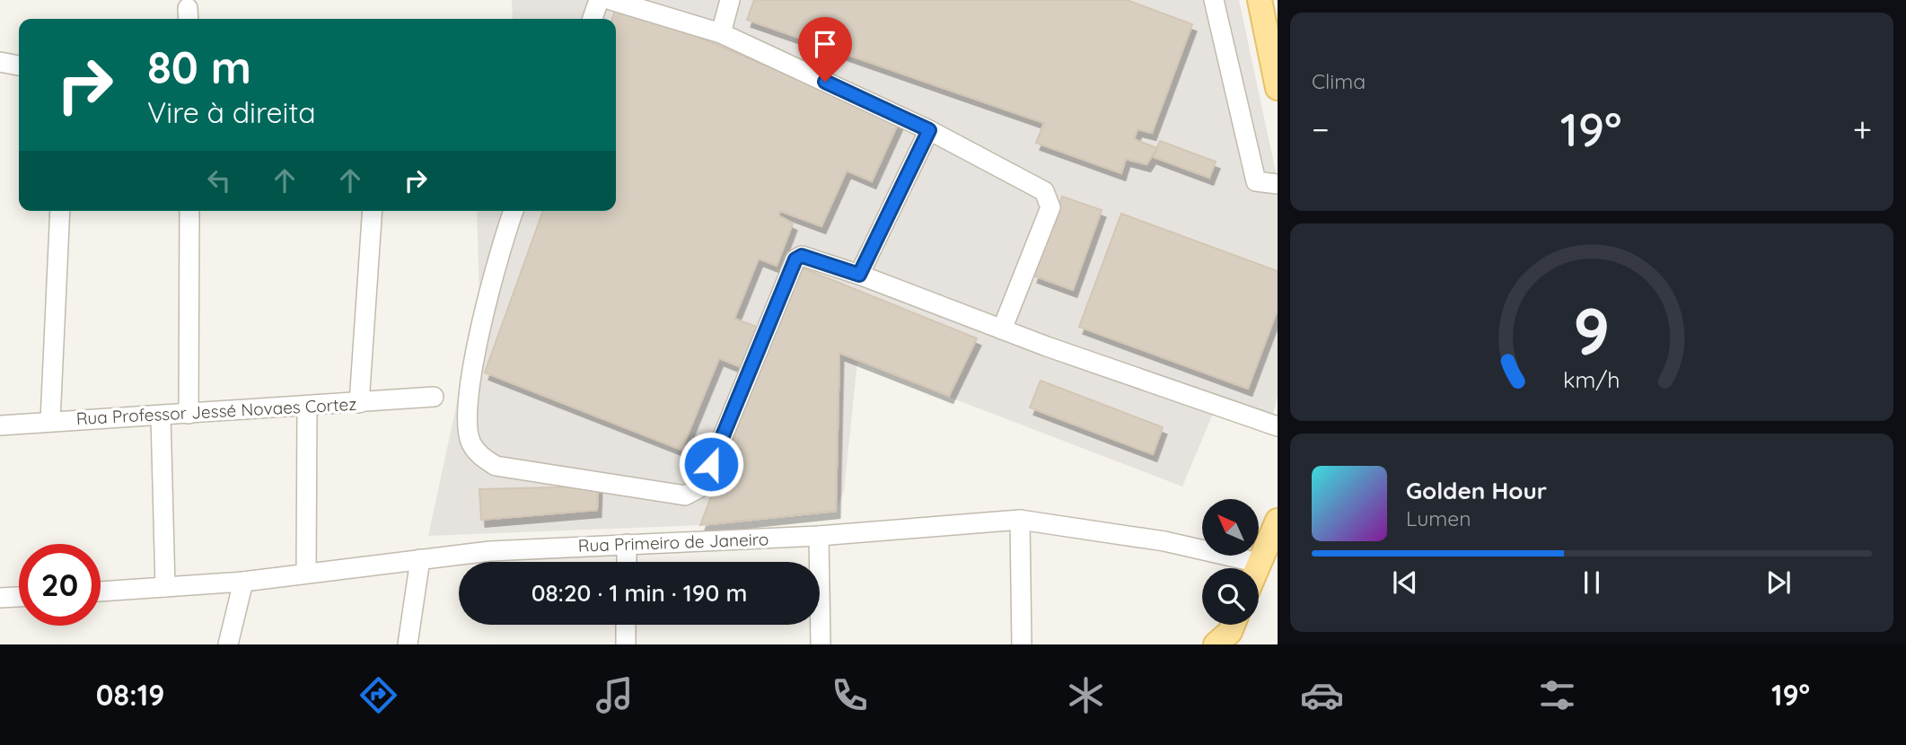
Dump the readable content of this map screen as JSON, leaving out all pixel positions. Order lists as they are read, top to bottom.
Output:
{
  "streets": {
    "street": ["Rua Professor Jessé Novaes Cortez", "Rua Primeiro de Janeiro"]
  },
  "north": "top left",
  "page": {
    "tile": "Clima",
    "turn": ["80 m", "Vire à direita"],
    "heat": ["−", "19°", "+"],
    "song": ["Golden Hour", "Lumen"],
    "limit": "20",
    "trip": "08:20 · 1 min · 190 m",
    "tabs": ["08:19", "19°"],
    "gauge": ["9", "km/h"]
  }
}
